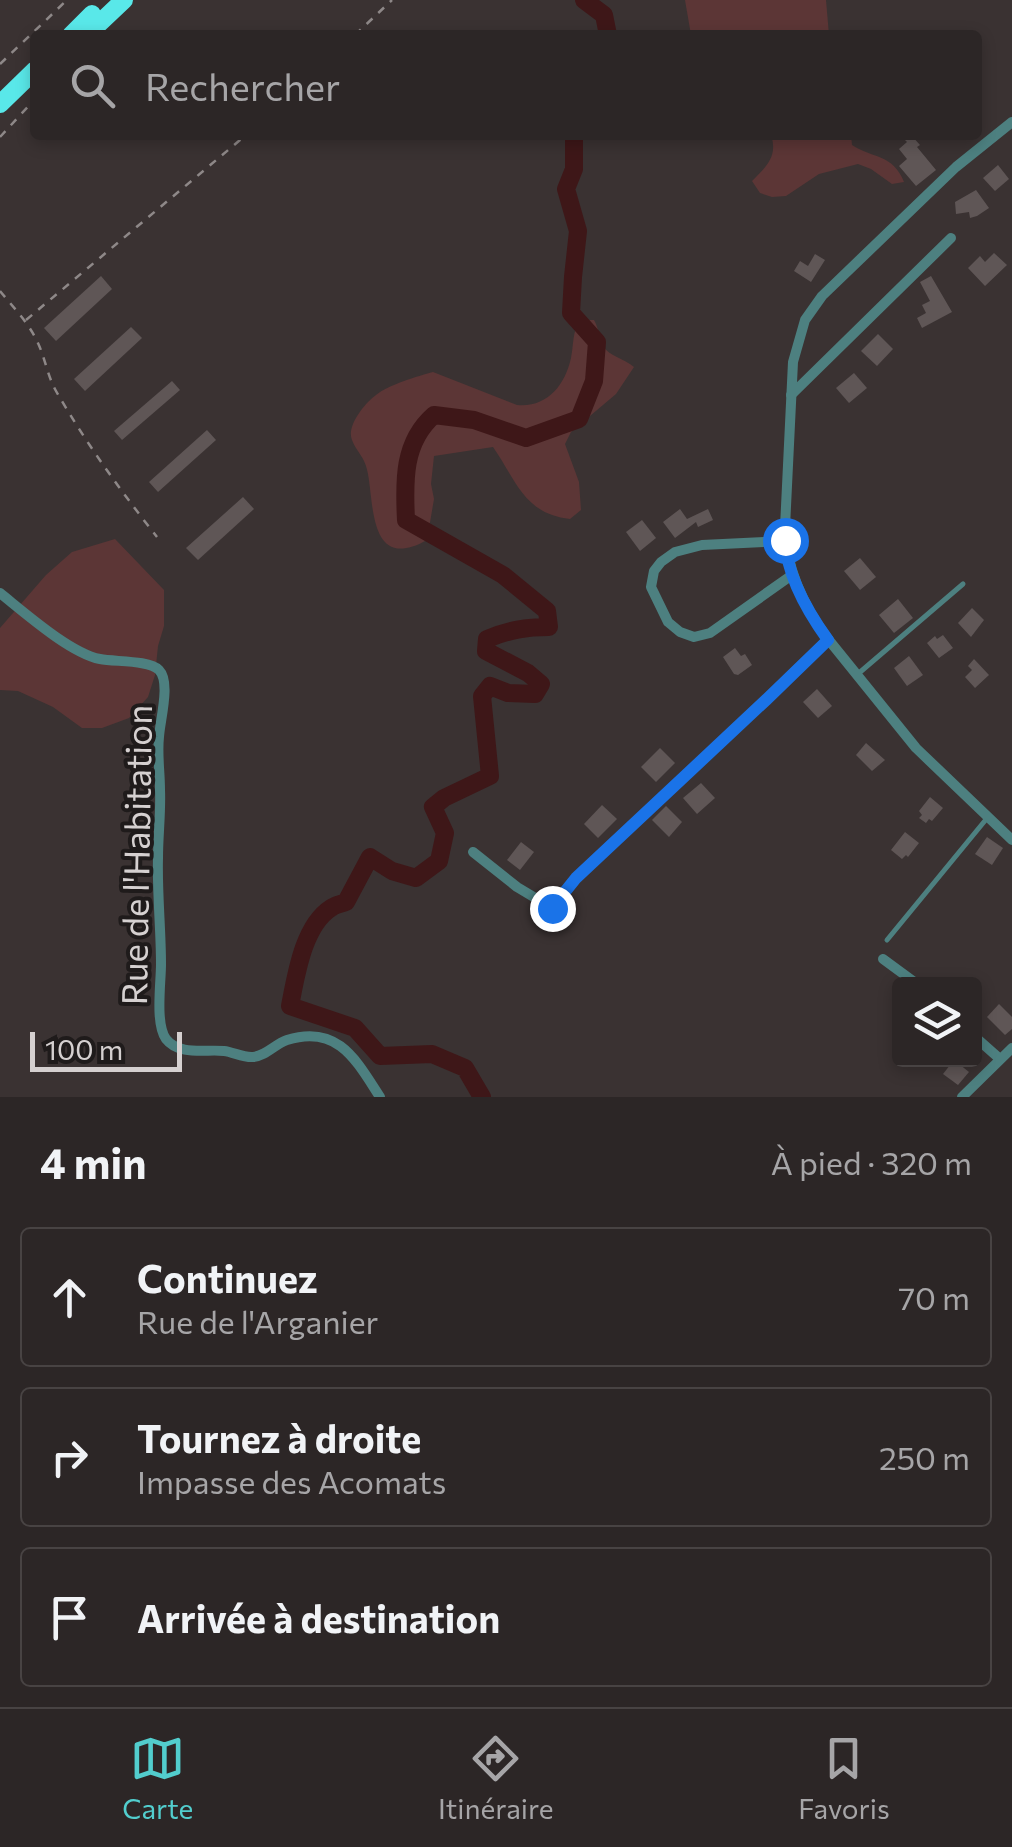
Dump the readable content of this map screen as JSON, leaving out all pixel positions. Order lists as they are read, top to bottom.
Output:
{
  "streets": {
    "street": ["Rue de l'Habitation"]
  },
  "scale_bar": "100 m",
  "page": {
    "search": "Rechercher",
    "scale": "100 m",
    "heading": ["4 min", "À pied · 320 m"],
    "list": [
      ["Continuez", "Rue de l'Arganier", "70 m"],
      ["Tournez à droite", "Impasse des Acomats", "250 m"],
      "Arrivée à destination"
    ],
    "nav": ["Carte", "Itinéraire", "Favoris"]
  }
}
